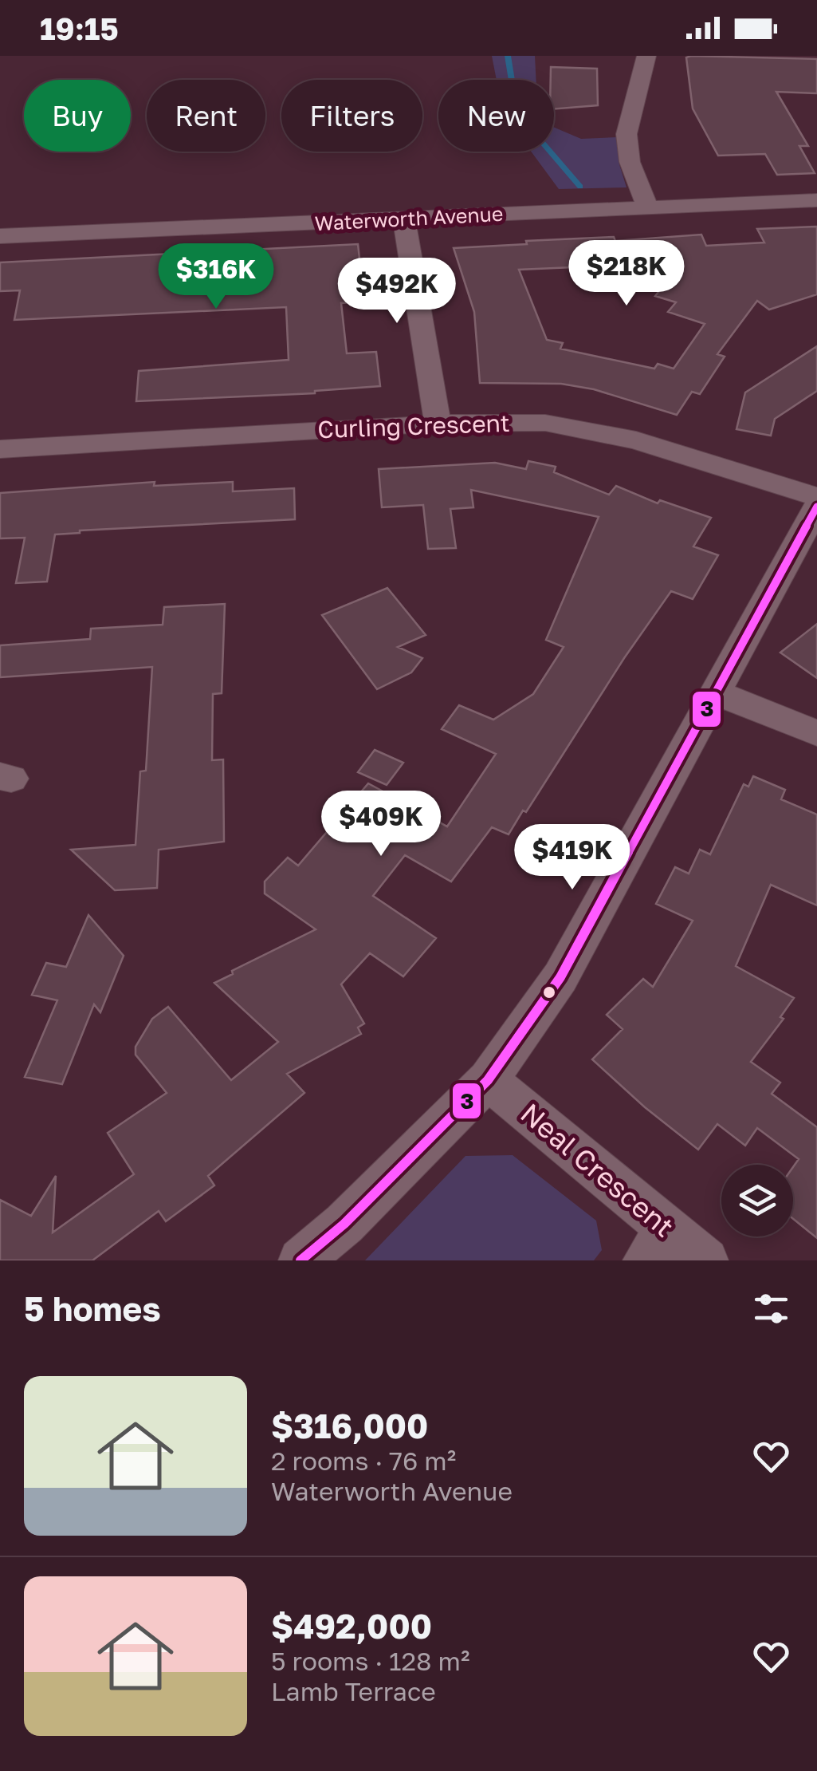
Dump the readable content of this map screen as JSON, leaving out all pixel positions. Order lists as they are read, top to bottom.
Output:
{
  "streets": {
    "street": ["Waterworth Avenue", "Curling Crescent", "Neal Crescent"]
  },
  "lines": ["transit line 3"],
  "page": {
    "status": "19:15",
    "chip": [
      "Buy",
      "Rent",
      "Filters",
      "New"
    ],
    "price": [
      "$218K",
      "$316K",
      "$492K",
      "$409K",
      "$419K"
    ],
    "heading": "5 homes",
    "list": [
      {
        "name": "$316,000",
        "note": "2 rooms · 76 m² · Waterworth Avenue"
      },
      {
        "name": "$492,000",
        "note": "5 rooms · 128 m² · Lamb Terrace"
      }
    ]
  }
}
